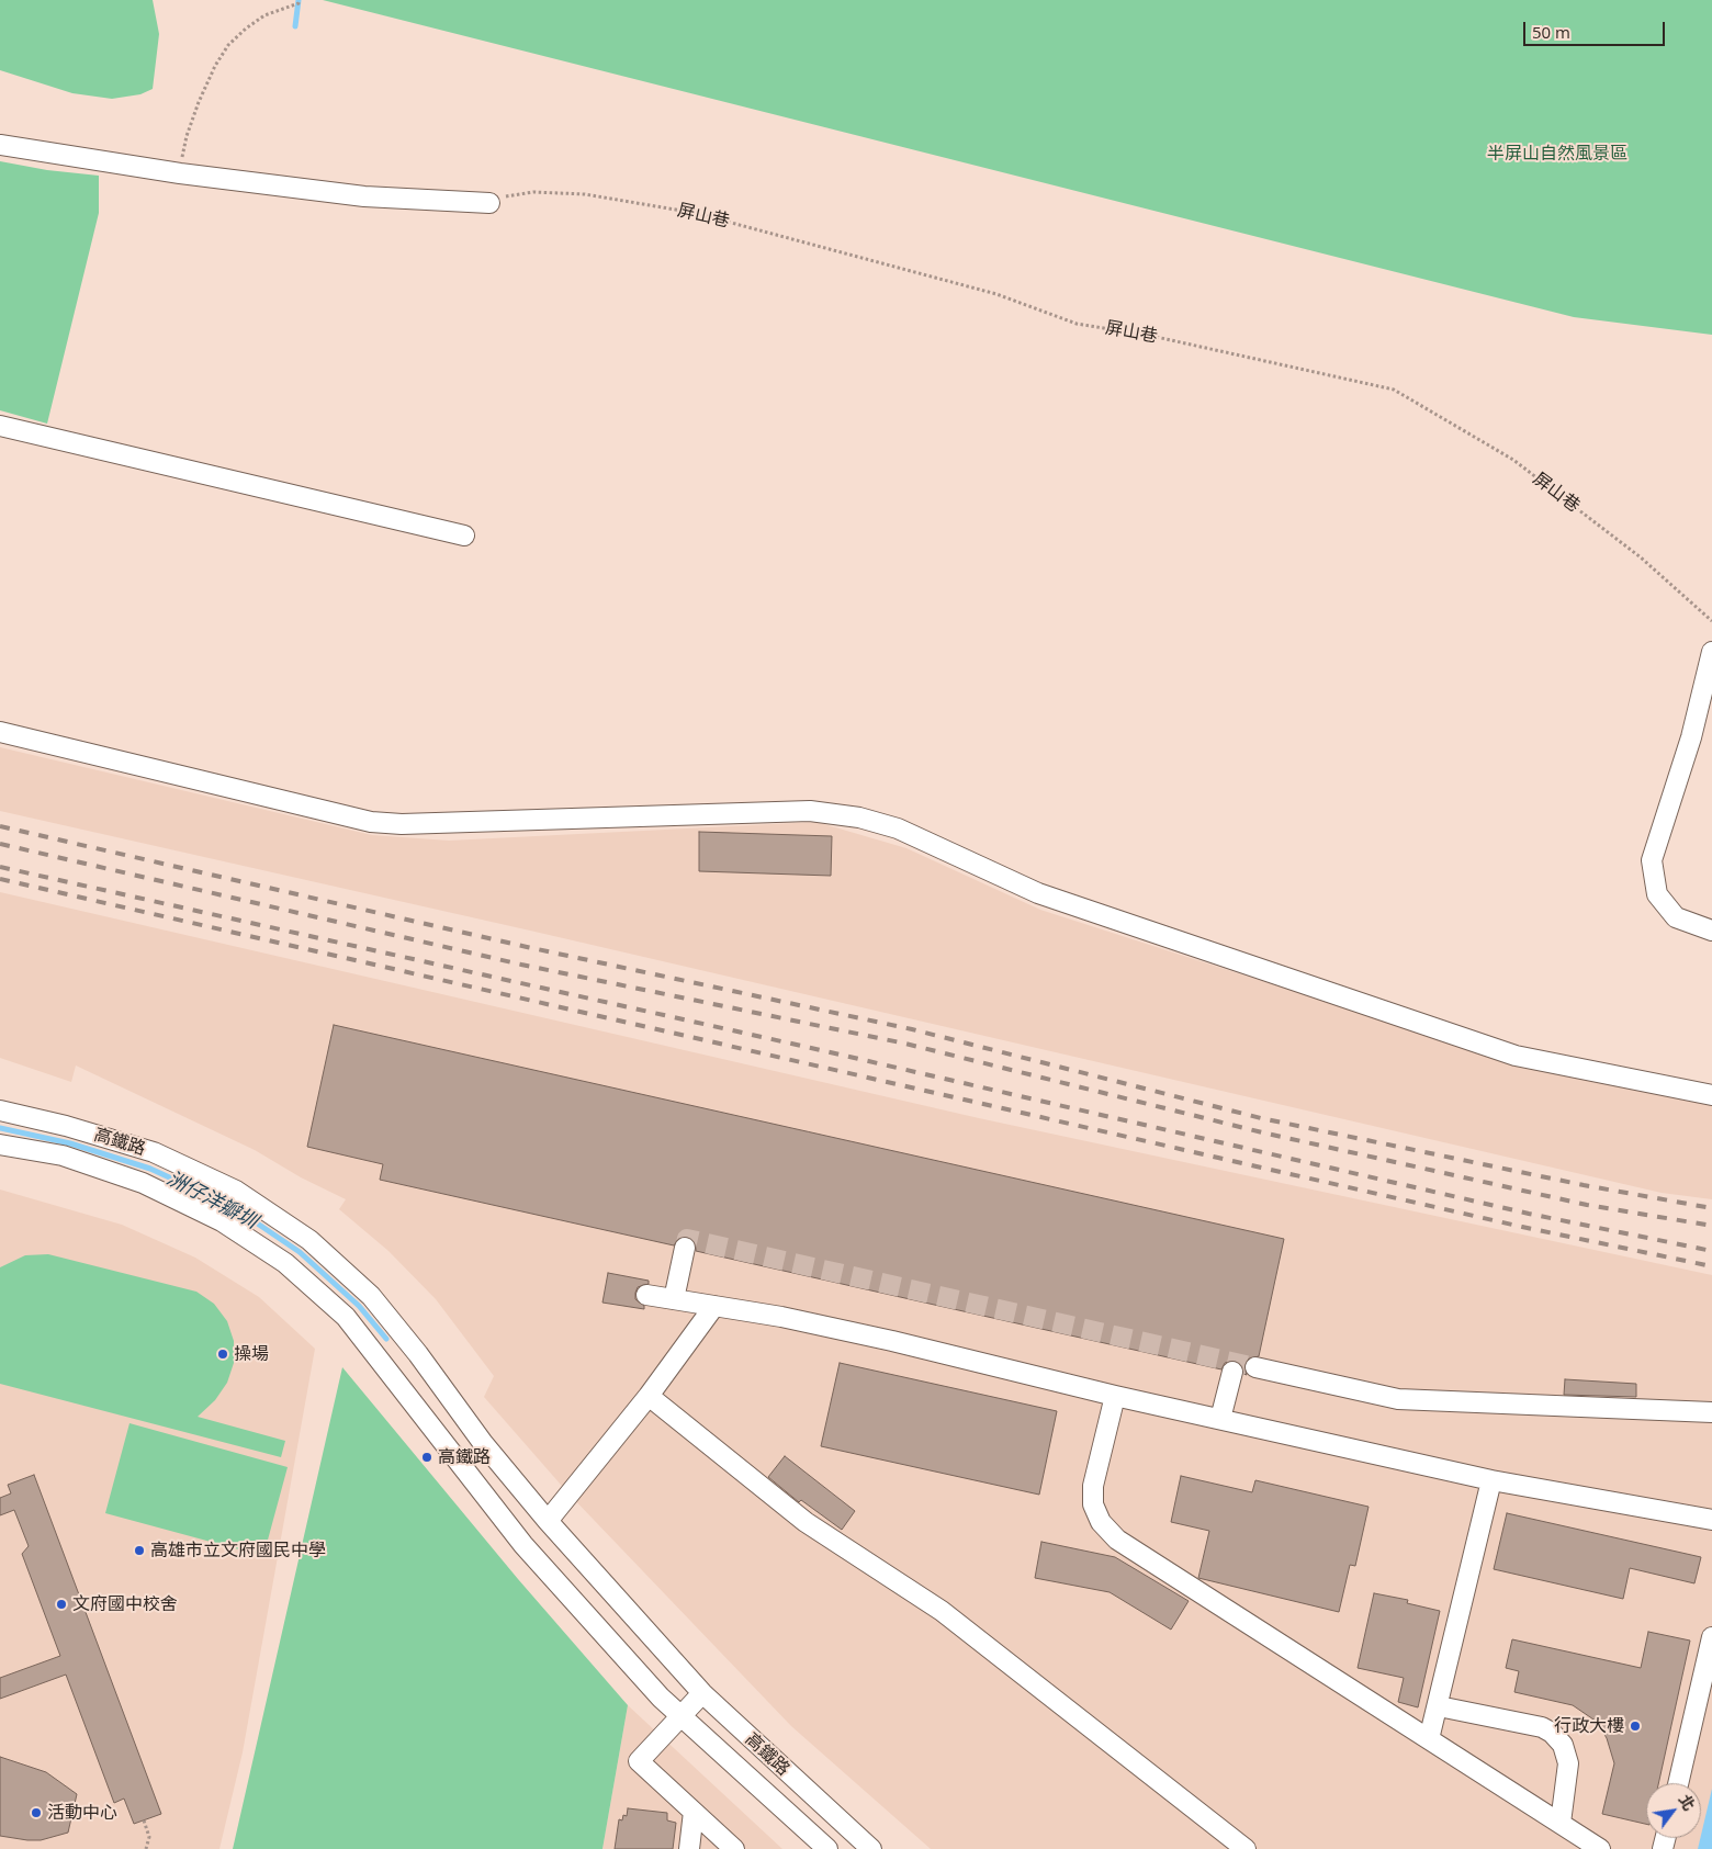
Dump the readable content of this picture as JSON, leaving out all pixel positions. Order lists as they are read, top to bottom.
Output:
{
  "streets": {
    "street": ["高鐵路"],
    "path": ["屏山巷"]
  },
  "water": ["洲仔洋瓣圳"],
  "parks": ["半屏山自然風景區"],
  "places": [
    "操場",
    "高鐵路",
    "高雄市立文府國民中學",
    "文府國中校舍",
    "行政大樓",
    "活動中心"
  ],
  "scale_bar": "50 m",
  "north": "top right"
}
